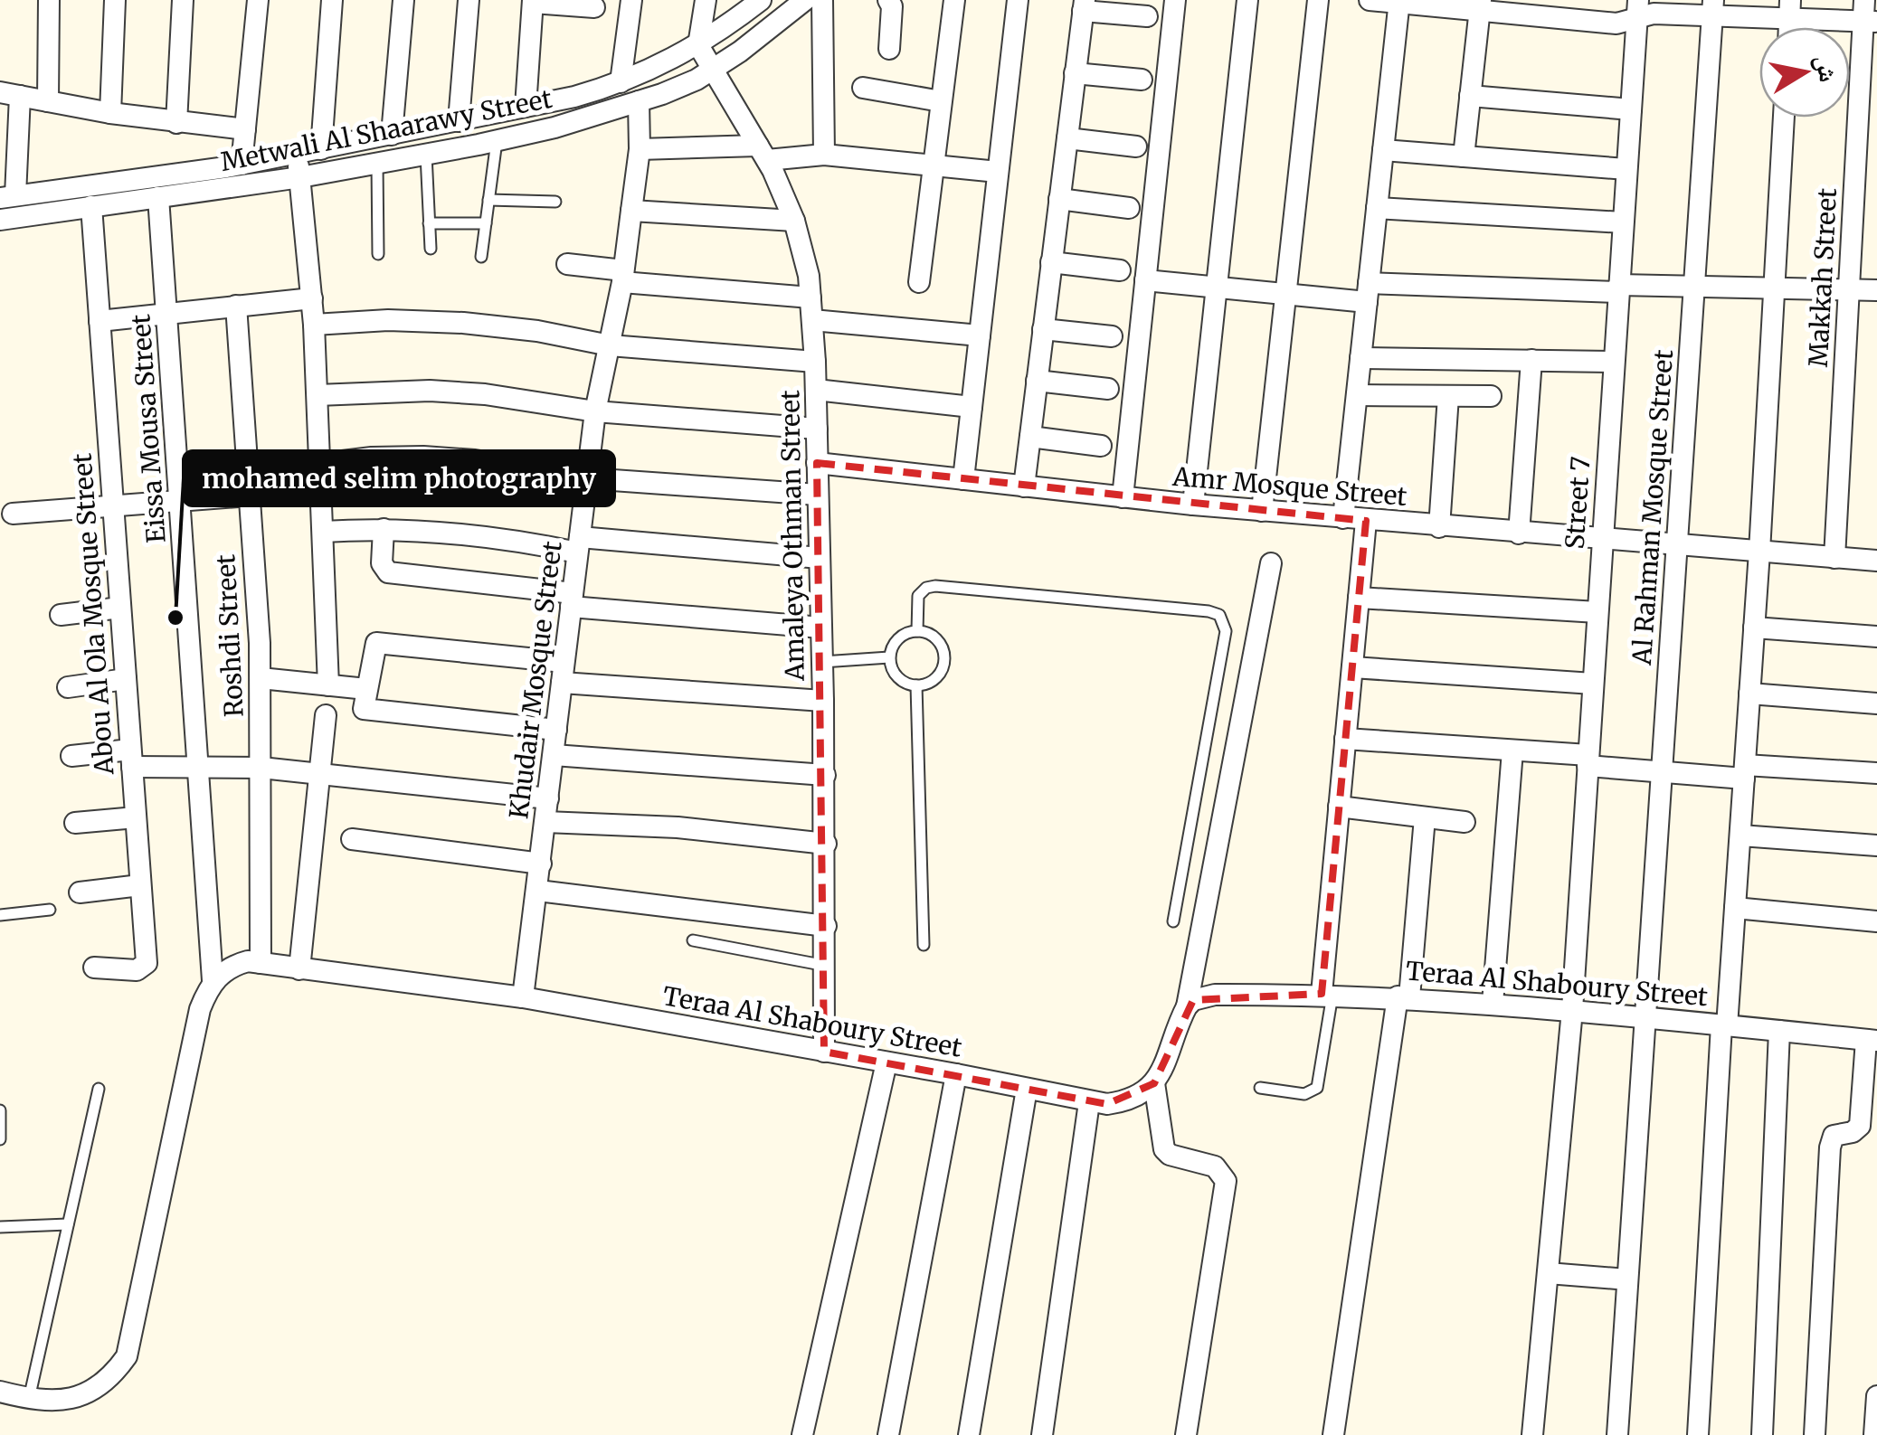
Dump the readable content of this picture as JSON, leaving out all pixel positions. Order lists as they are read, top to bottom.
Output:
{
  "streets": {
    "street": [
      "Metwali Al Shaarawy Street",
      "Makkah Street",
      "Eissa Mousa Street",
      "Amr Mosque Street",
      "Street 7",
      "Al Rahman Mosque Street",
      "Amaleya Othman Street",
      "Abou Al Ola Mosque Street",
      "Roshdi Street",
      "Khudair Mosque Street",
      "Teraa Al Shaboury Street"
    ]
  },
  "crossings": [
    ["Metwali Al Shaarawy Street", "Eissa Mousa Street"],
    ["Metwali Al Shaarawy Street", "Amaleya Othman Street"],
    ["Metwali Al Shaarawy Street", "Abou Al Ola Mosque Street"],
    ["Metwali Al Shaarawy Street", "Khudair Mosque Street"],
    ["Makkah Street", "Amr Mosque Street"],
    ["Eissa Mousa Street", "Teraa Al Shaboury Street"],
    ["Amr Mosque Street", "Street 7"],
    ["Amr Mosque Street", "Al Rahman Mosque Street"],
    ["Amr Mosque Street", "Amaleya Othman Street"],
    ["Street 7", "Teraa Al Shaboury Street"],
    ["Al Rahman Mosque Street", "Teraa Al Shaboury Street"],
    ["Amaleya Othman Street", "Teraa Al Shaboury Street"],
    ["Roshdi Street", "Teraa Al Shaboury Street"],
    ["Khudair Mosque Street", "Teraa Al Shaboury Street"]
  ],
  "places": ["mohamed selim photography"],
  "north": "right"
}
